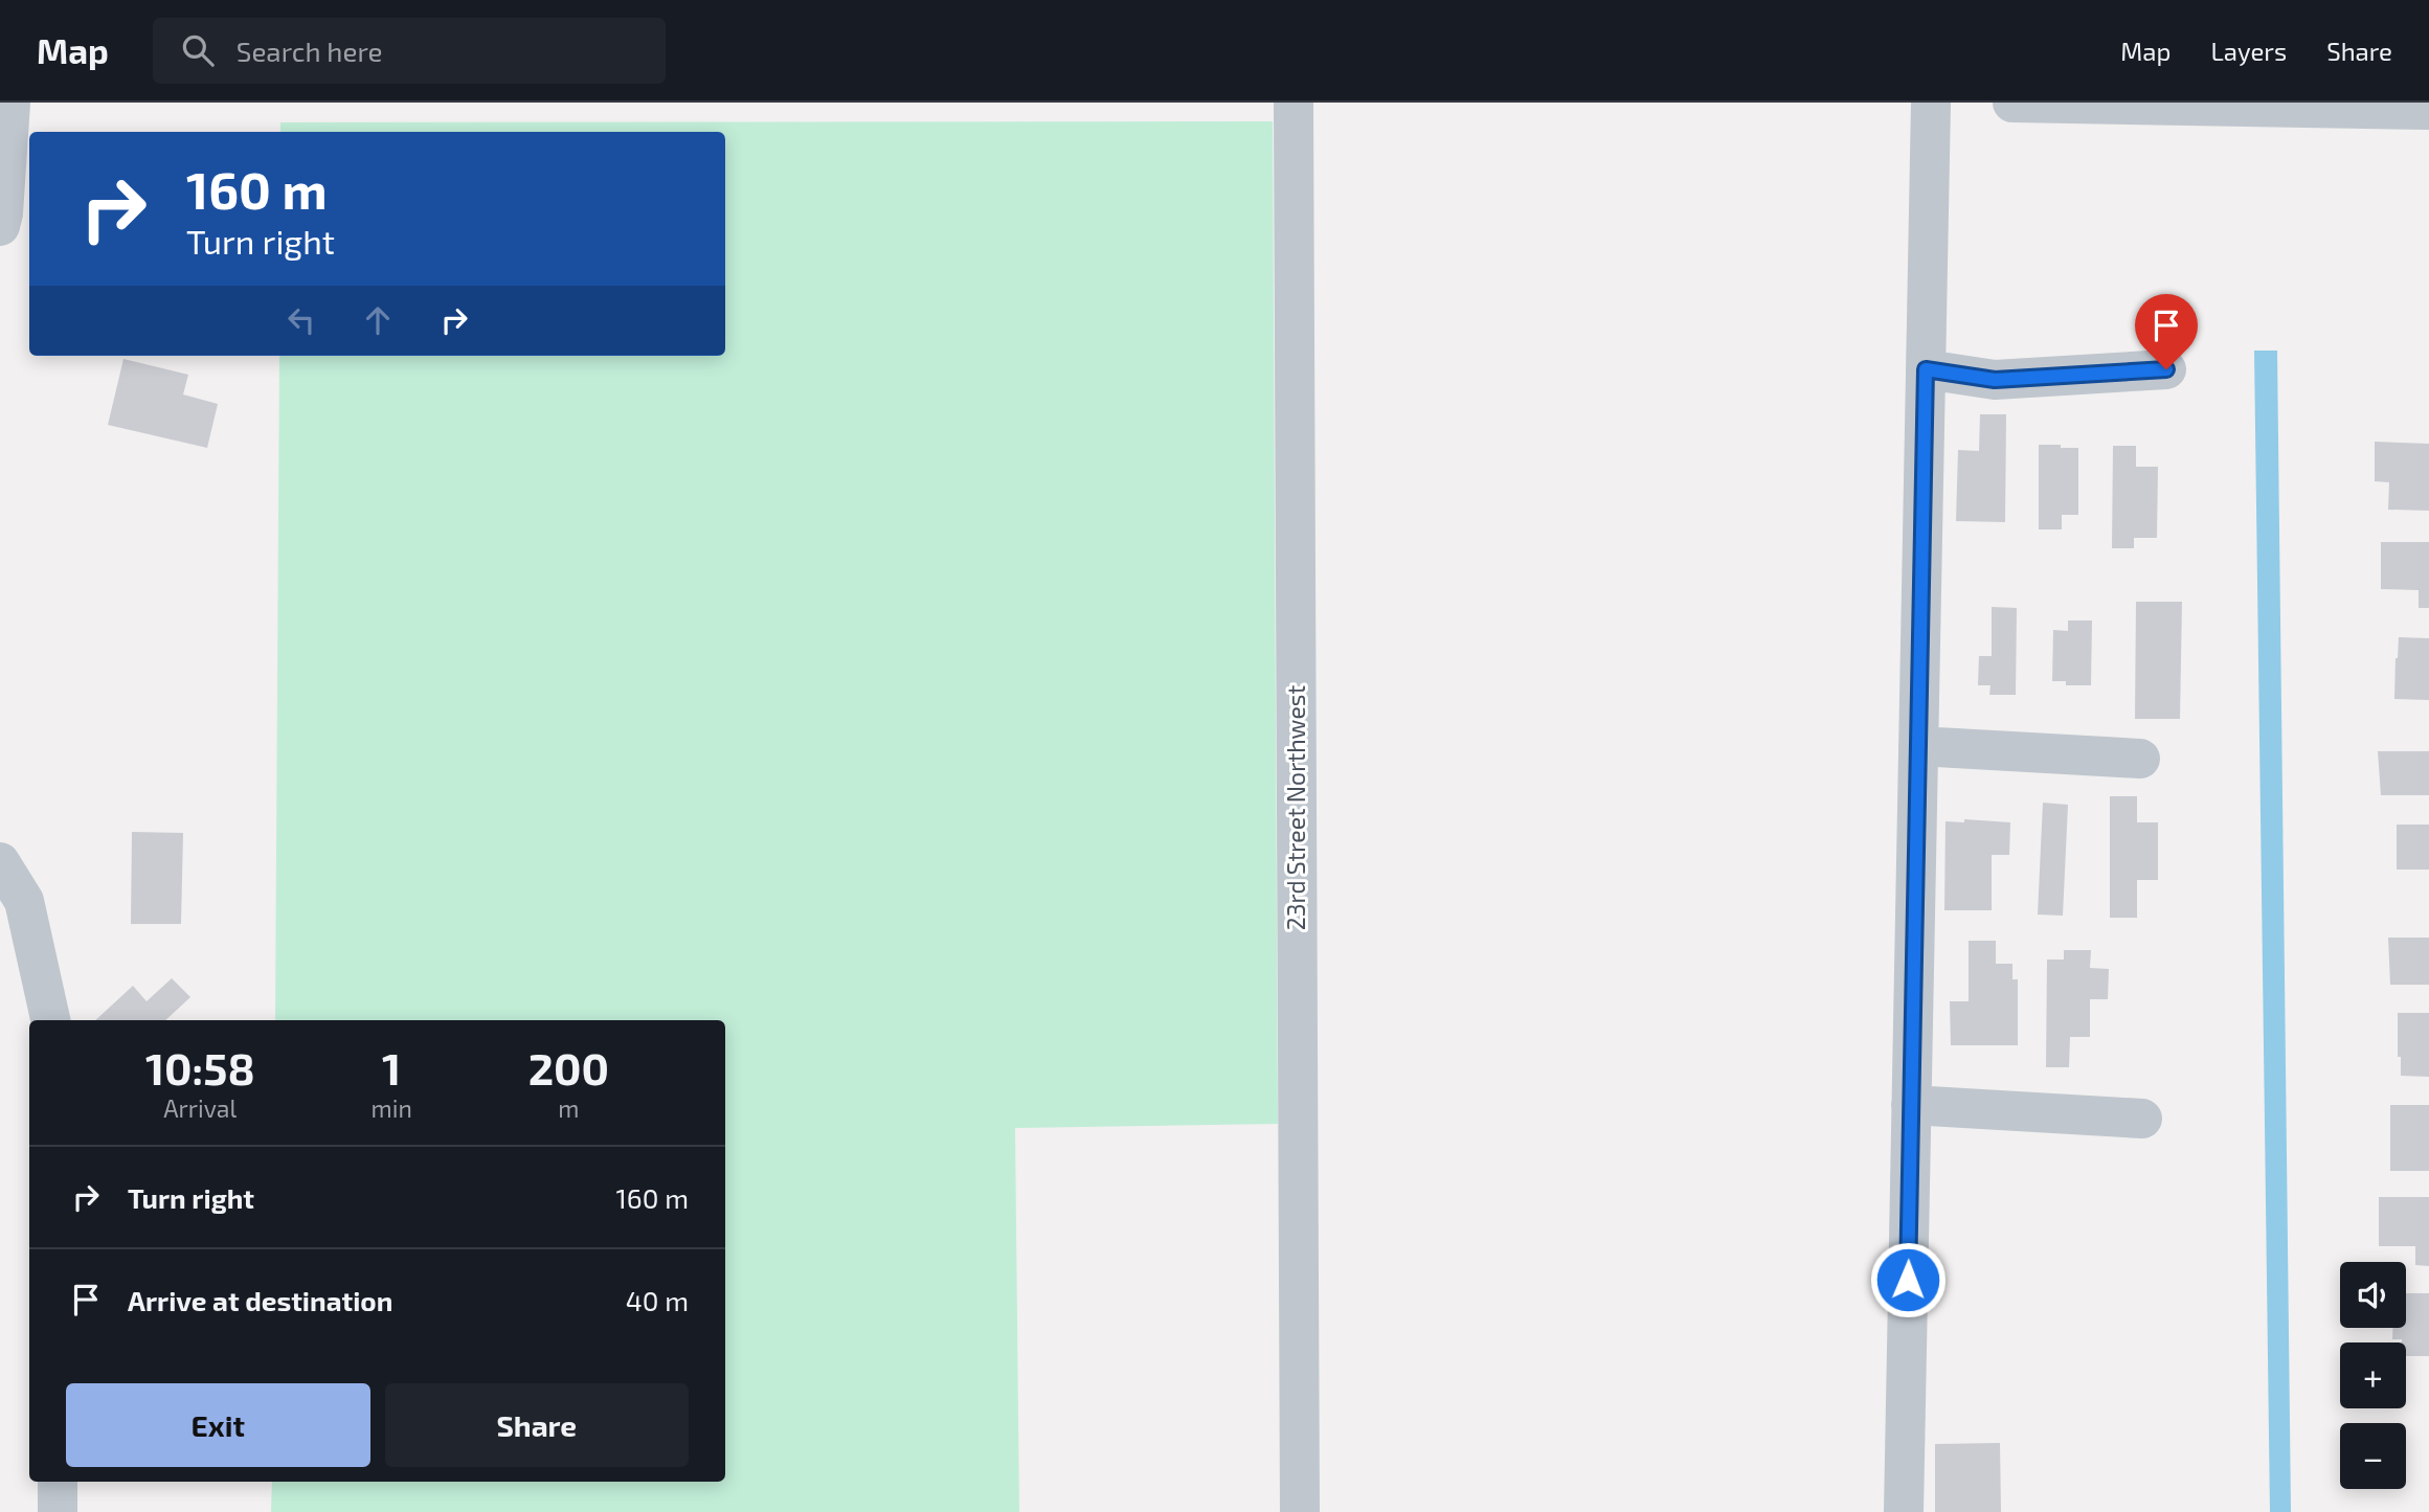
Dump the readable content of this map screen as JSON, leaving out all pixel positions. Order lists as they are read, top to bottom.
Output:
{
  "streets": {
    "street": ["23rd Street Northwest"]
  },
  "page": {
    "header": "Map",
    "search": "Search here",
    "nav": ["Map", "Layers", "Share"],
    "turn": ["160 m", "Turn right"],
    "eta": [
      "10:58",
      "Arrival",
      "1",
      "min",
      "200",
      "m"
    ],
    "list": [
      {
        "name": "Turn right",
        "value": "160 m"
      },
      {
        "name": "Arrive at destination",
        "value": "40 m"
      }
    ],
    "map_buttons": ["+", "−"],
    "buttons": ["Exit", "Share"]
  }
}
